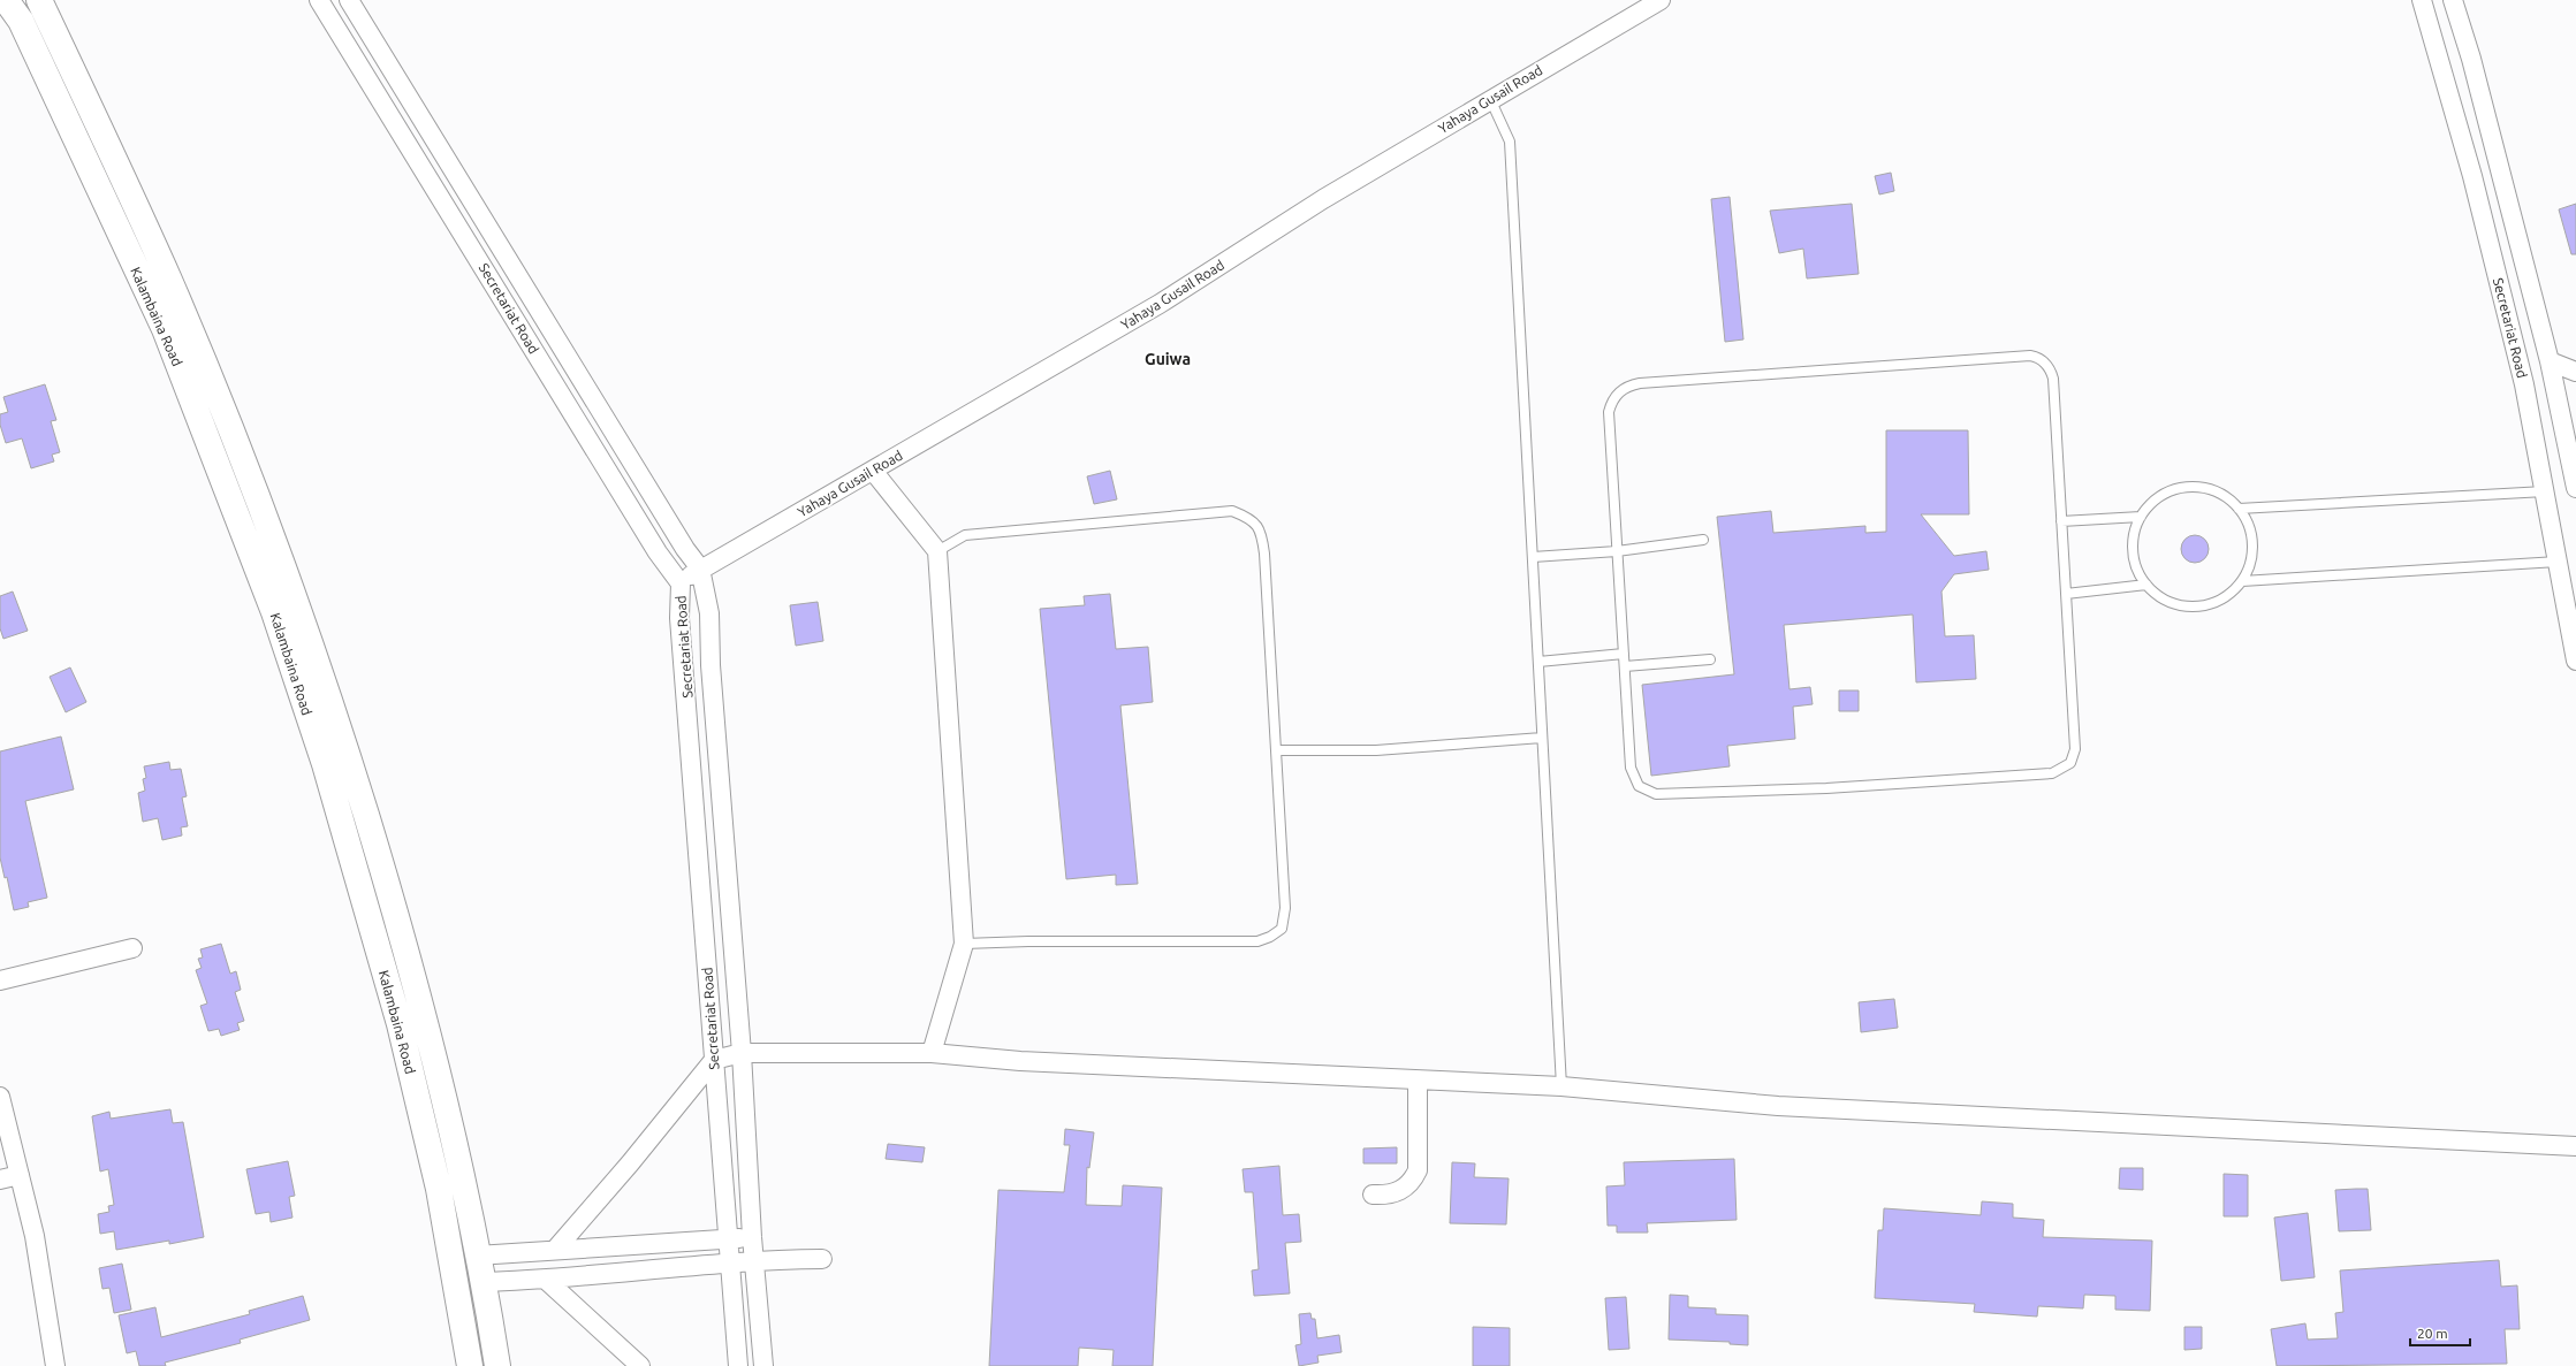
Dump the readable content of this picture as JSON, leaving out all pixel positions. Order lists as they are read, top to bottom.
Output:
{
  "streets": {
    "main road": ["Kalambaina Road"],
    "street": ["Yahaya Gusail Road", "Secretariat Road"]
  },
  "crossings": [
    ["Yahaya Gusail Road", "Secretariat Road"]
  ],
  "districts": ["Guiwa"],
  "scale_bar": "20 m"
}
